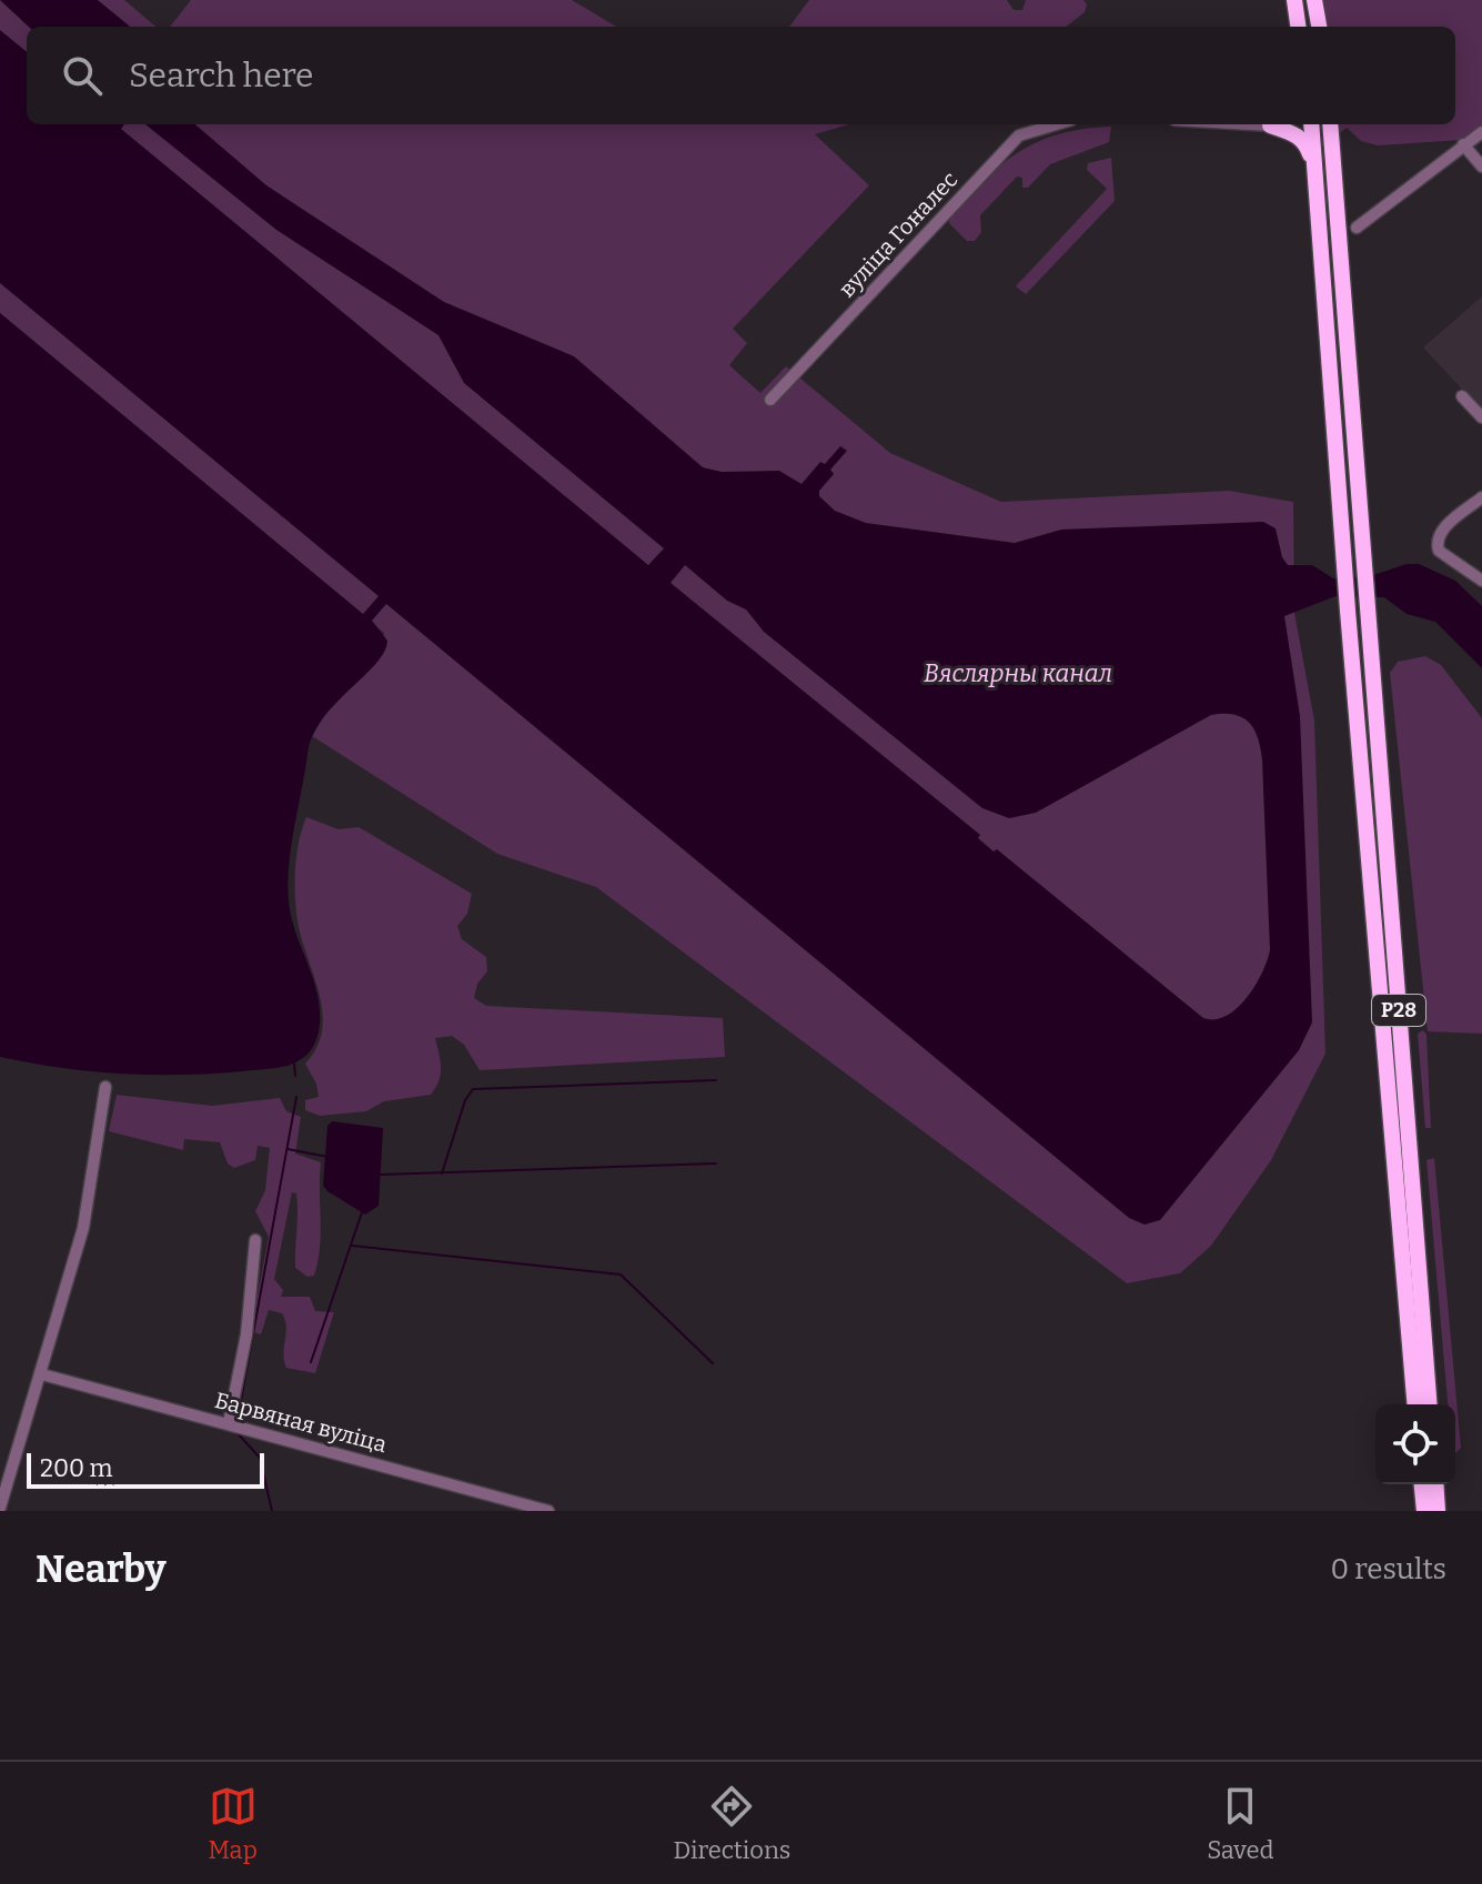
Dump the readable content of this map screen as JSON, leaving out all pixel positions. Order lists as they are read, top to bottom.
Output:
{
  "streets": {
    "highway": ["Р28"],
    "street": ["вуліца Гоналес", "Барвяная вуліца"]
  },
  "water": ["Вяслярны канал"],
  "scale_bar": "200 m",
  "page": {
    "search": "Search here",
    "scale": "200 m",
    "heading": ["Nearby", "0 results"],
    "nav": ["Map", "Directions", "Saved"]
  }
}
